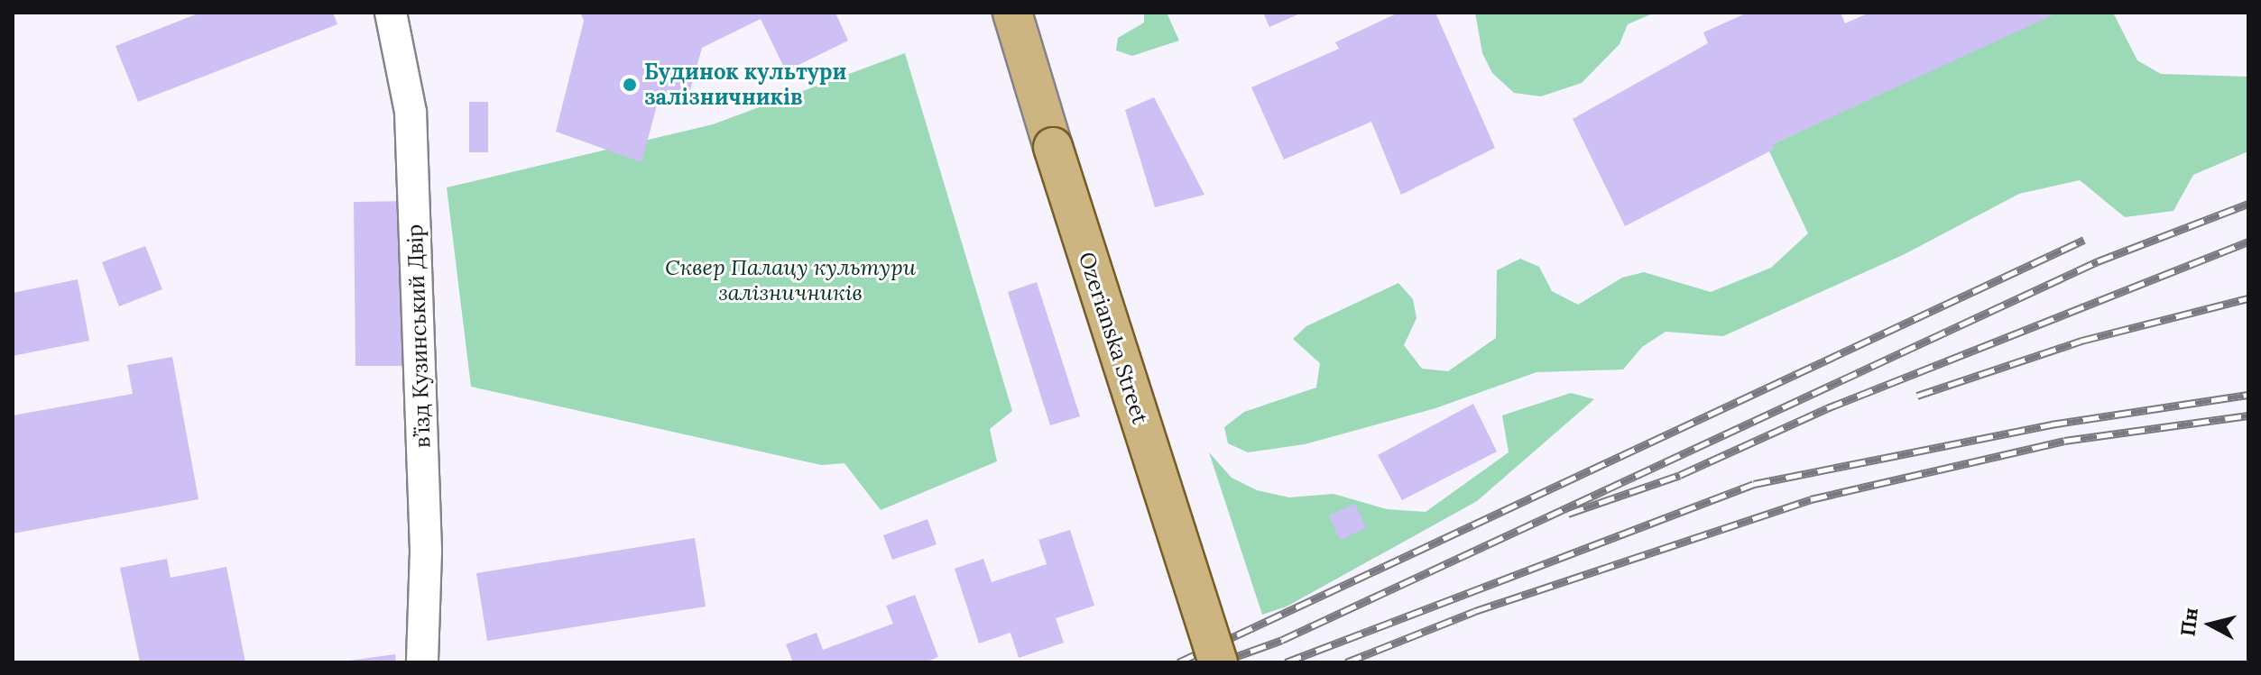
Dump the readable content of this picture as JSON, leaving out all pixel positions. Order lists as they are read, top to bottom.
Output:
{
  "streets": {
    "main road": ["Ozerianska Street"],
    "street": ["в’їзд Кузинський Двір"]
  },
  "parks": ["Сквер Палацу культури залізничників"],
  "places": ["Будинок культури залізничників"],
  "north": "left"
}
